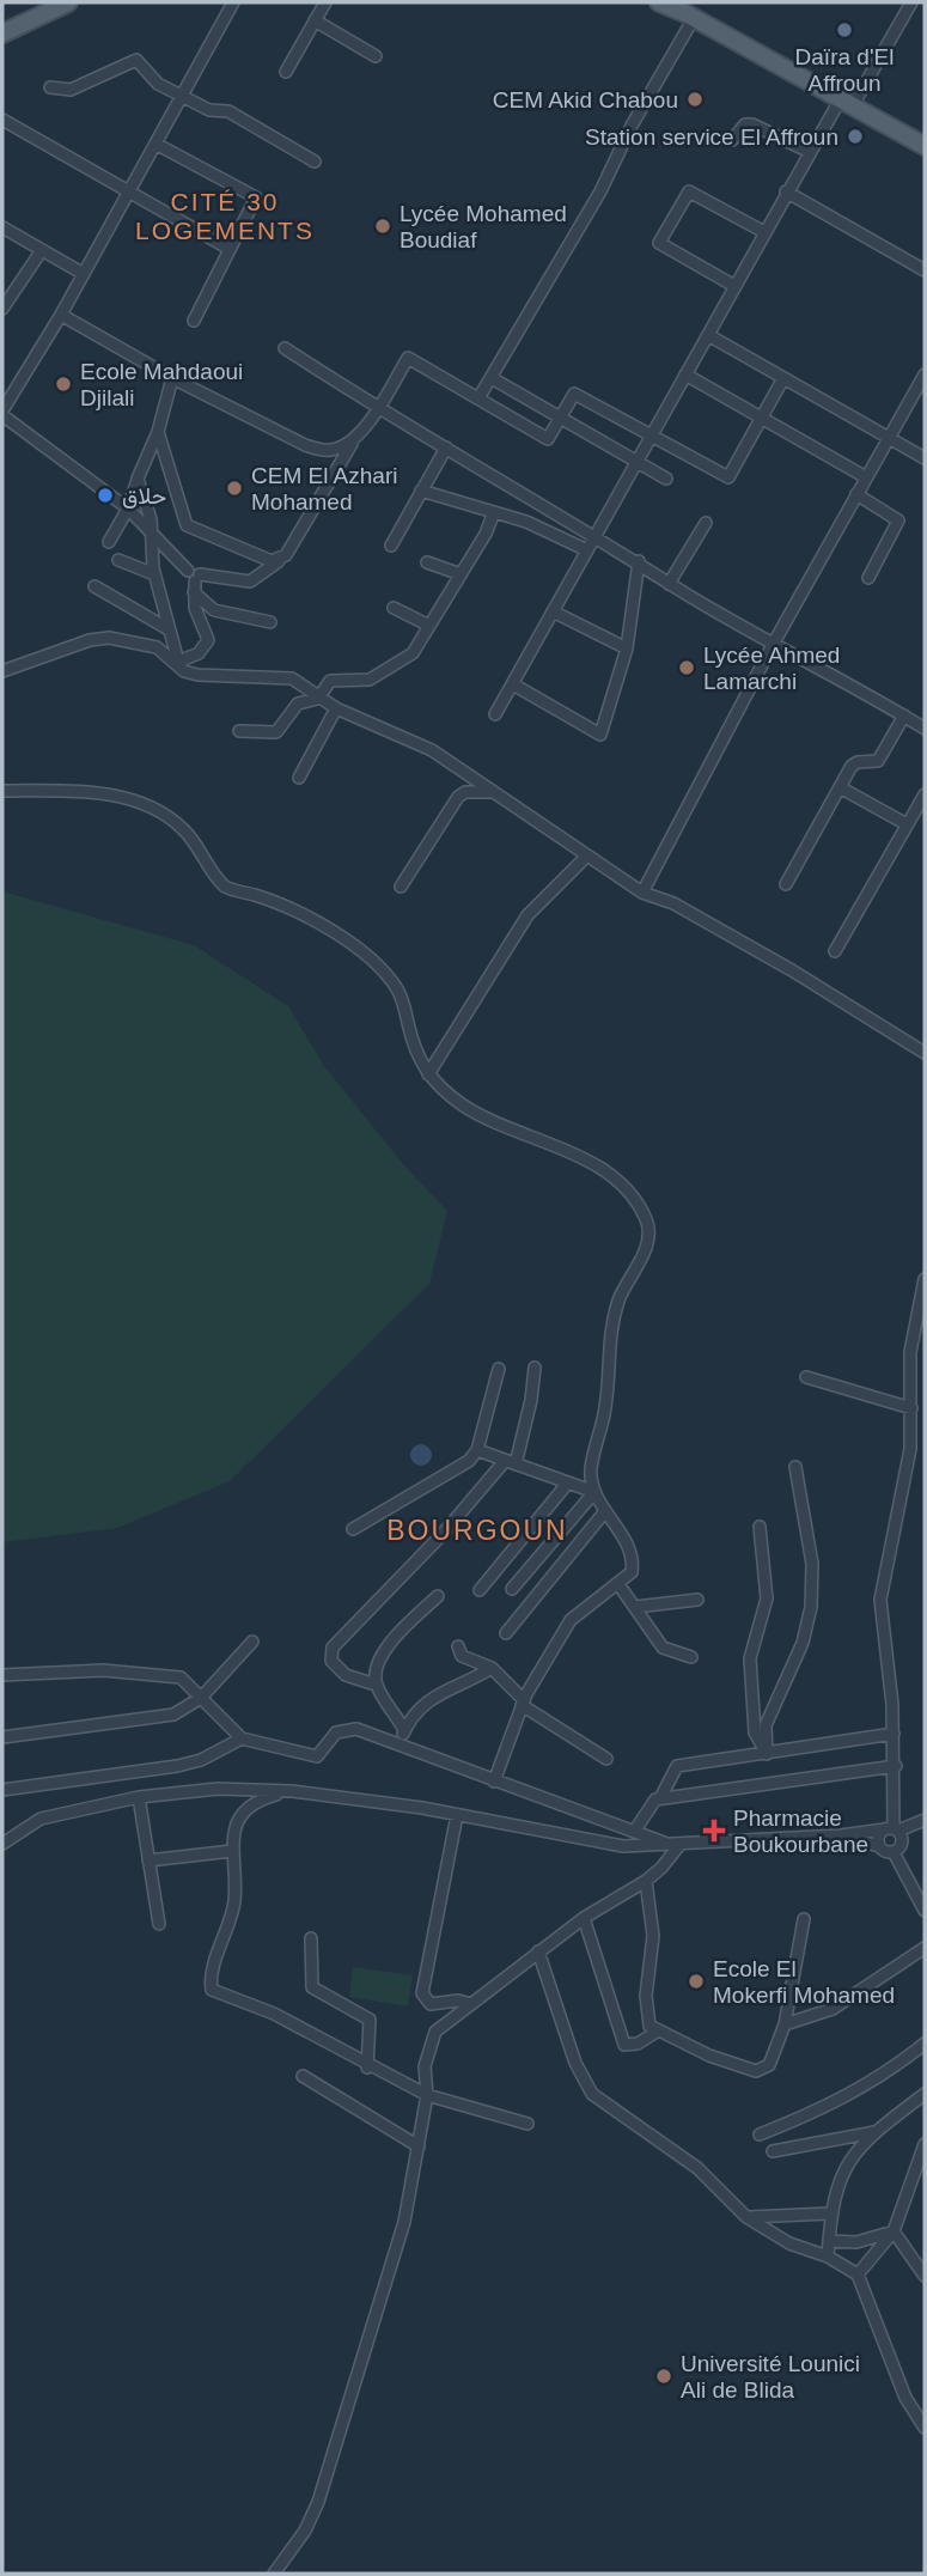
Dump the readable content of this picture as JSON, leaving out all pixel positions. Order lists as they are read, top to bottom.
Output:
{
  "districts": ["CITÉ 30 LOGEMENTS", "BOURGOUN"],
  "places": {
    "other": [
      "Daïra d'El Affroun",
      "CEM Akid Chabou",
      "Station service El Affroun",
      "Lycée Mohamed Boudiaf",
      "Ecole Mahdaoui Djilali",
      "CEM El Azhari Mohamed",
      "حلاق",
      "Lycée Ahmed Lamarchi",
      "Ecole El Mokerfi Mohamed",
      "Université Lounici Ali de Blida"
    ],
    "health": ["Pharmacie Boukourbane"]
  }
}
